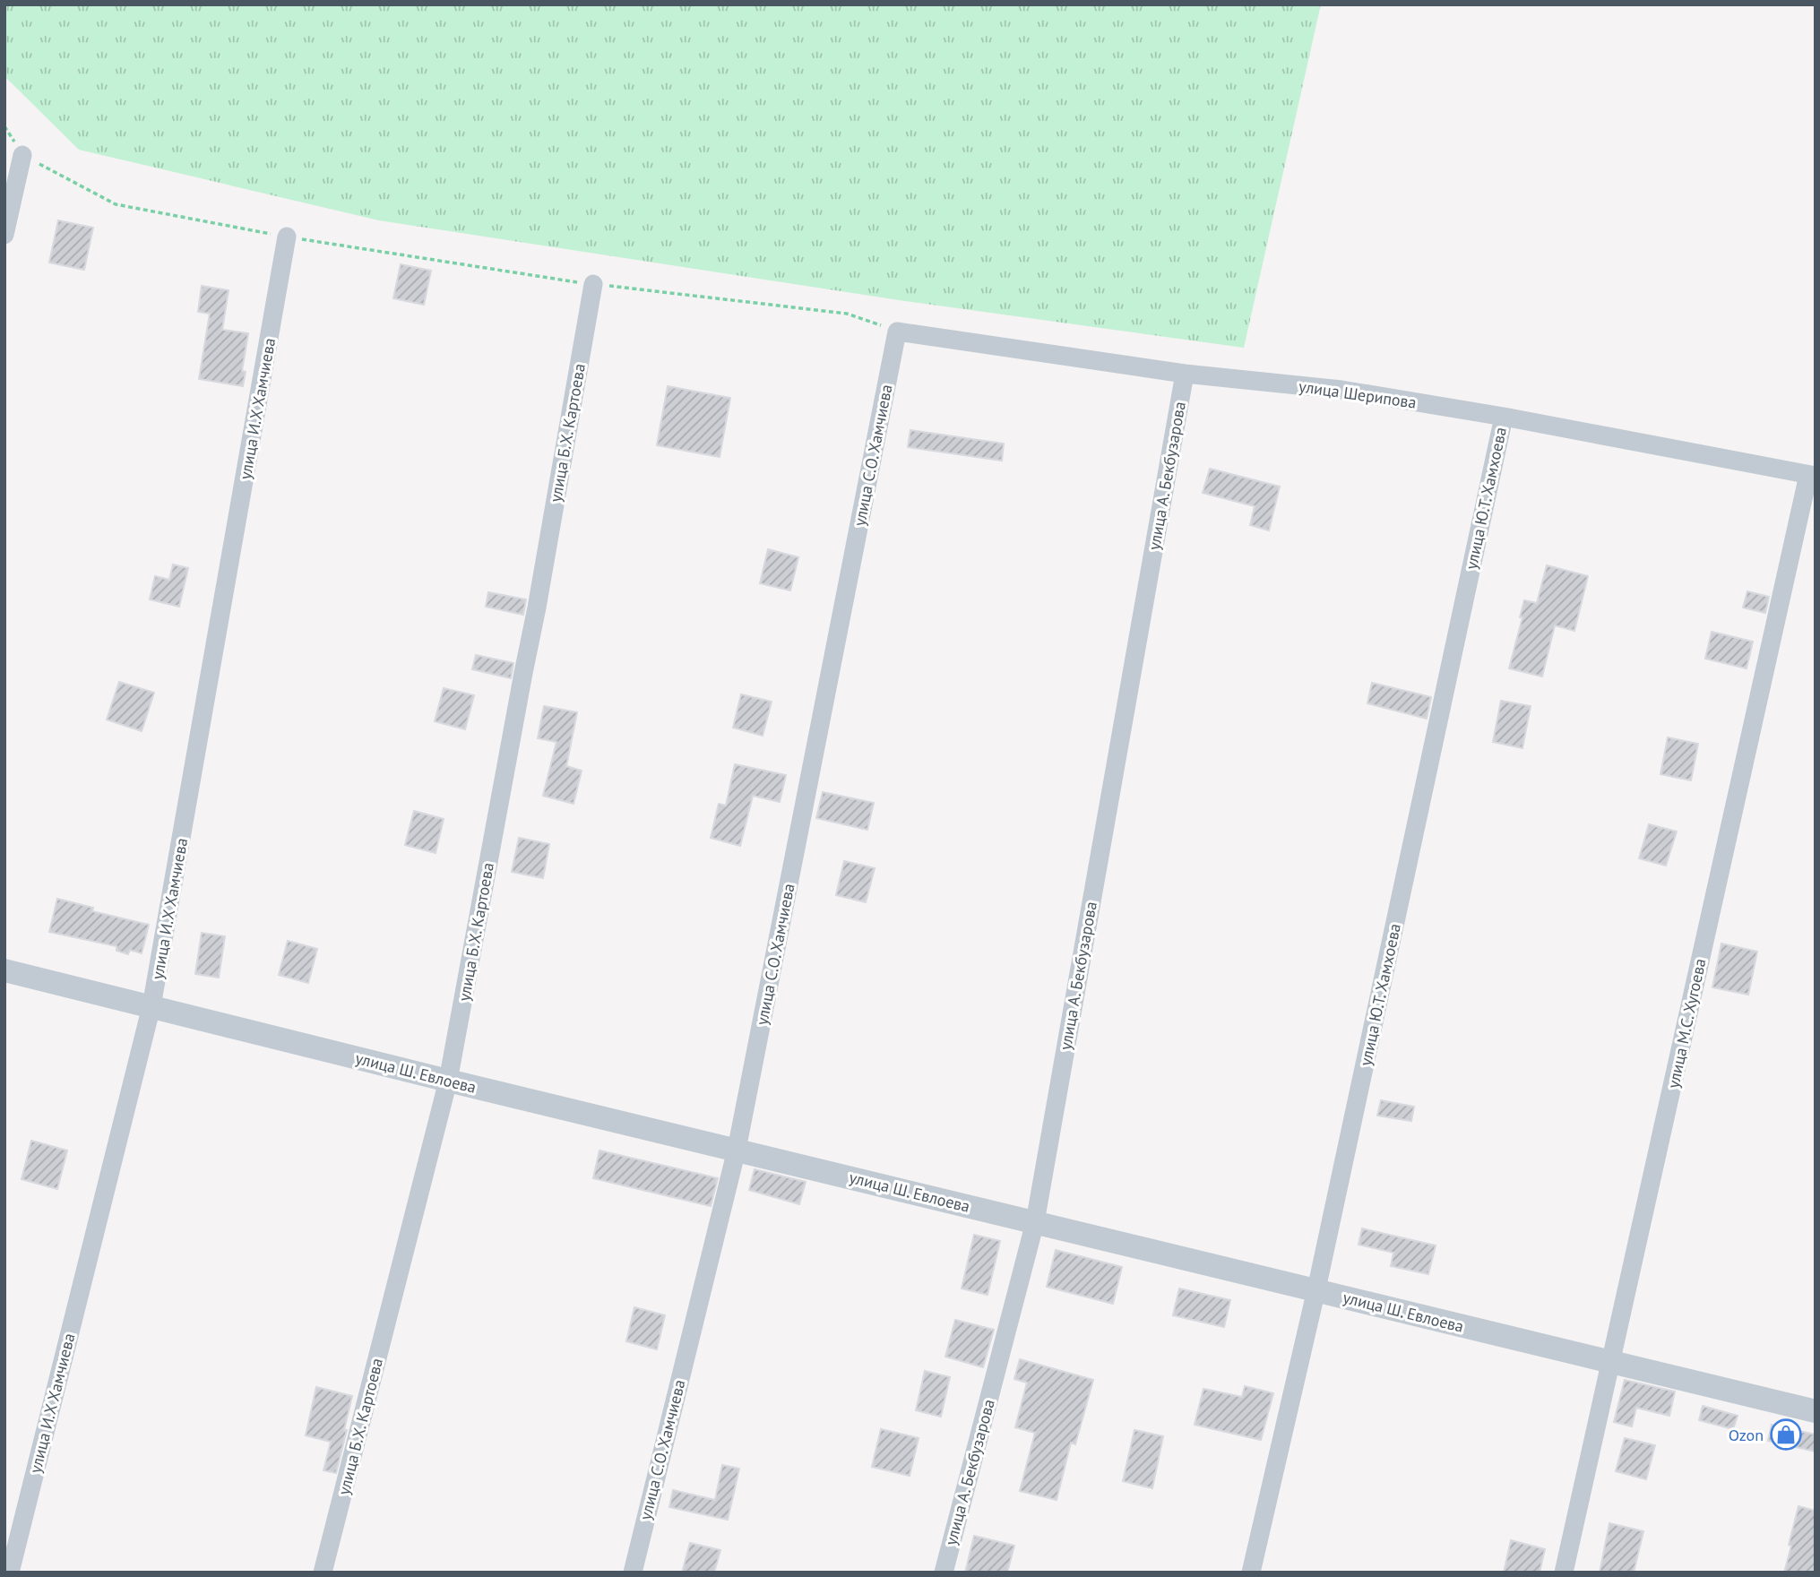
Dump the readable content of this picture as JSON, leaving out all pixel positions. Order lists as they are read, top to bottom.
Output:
{
  "streets": {
    "street": [
      "улица Шерипова",
      "улица И.Х Хамчиева",
      "улица Б.Х. Картоева",
      "улица С.О. Хамчиева",
      "улица А. Бекбузарова",
      "улица Ю.Т. Хамхоева",
      "улица М.С. Хугоева",
      "улица Ш. Евлоева"
    ]
  },
  "crossings": [
    ["улица Шерипова", "улица С.О. Хамчиева"],
    ["улица Шерипова", "улица А. Бекбузарова"],
    ["улица Шерипова", "улица Ю.Т. Хамхоева"],
    ["улица Шерипова", "улица М.С. Хугоева"],
    ["улица И.Х Хамчиева", "улица Ш. Евлоева"],
    ["улица Б.Х. Картоева", "улица Ш. Евлоева"],
    ["улица С.О. Хамчиева", "улица Ш. Евлоева"],
    ["улица А. Бекбузарова", "улица Ш. Евлоева"],
    ["улица Ю.Т. Хамхоева", "улица Ш. Евлоева"],
    ["улица М.С. Хугоева", "улица Ш. Евлоева"]
  ],
  "places": {
    "shop": ["Ozon"]
  }
}
